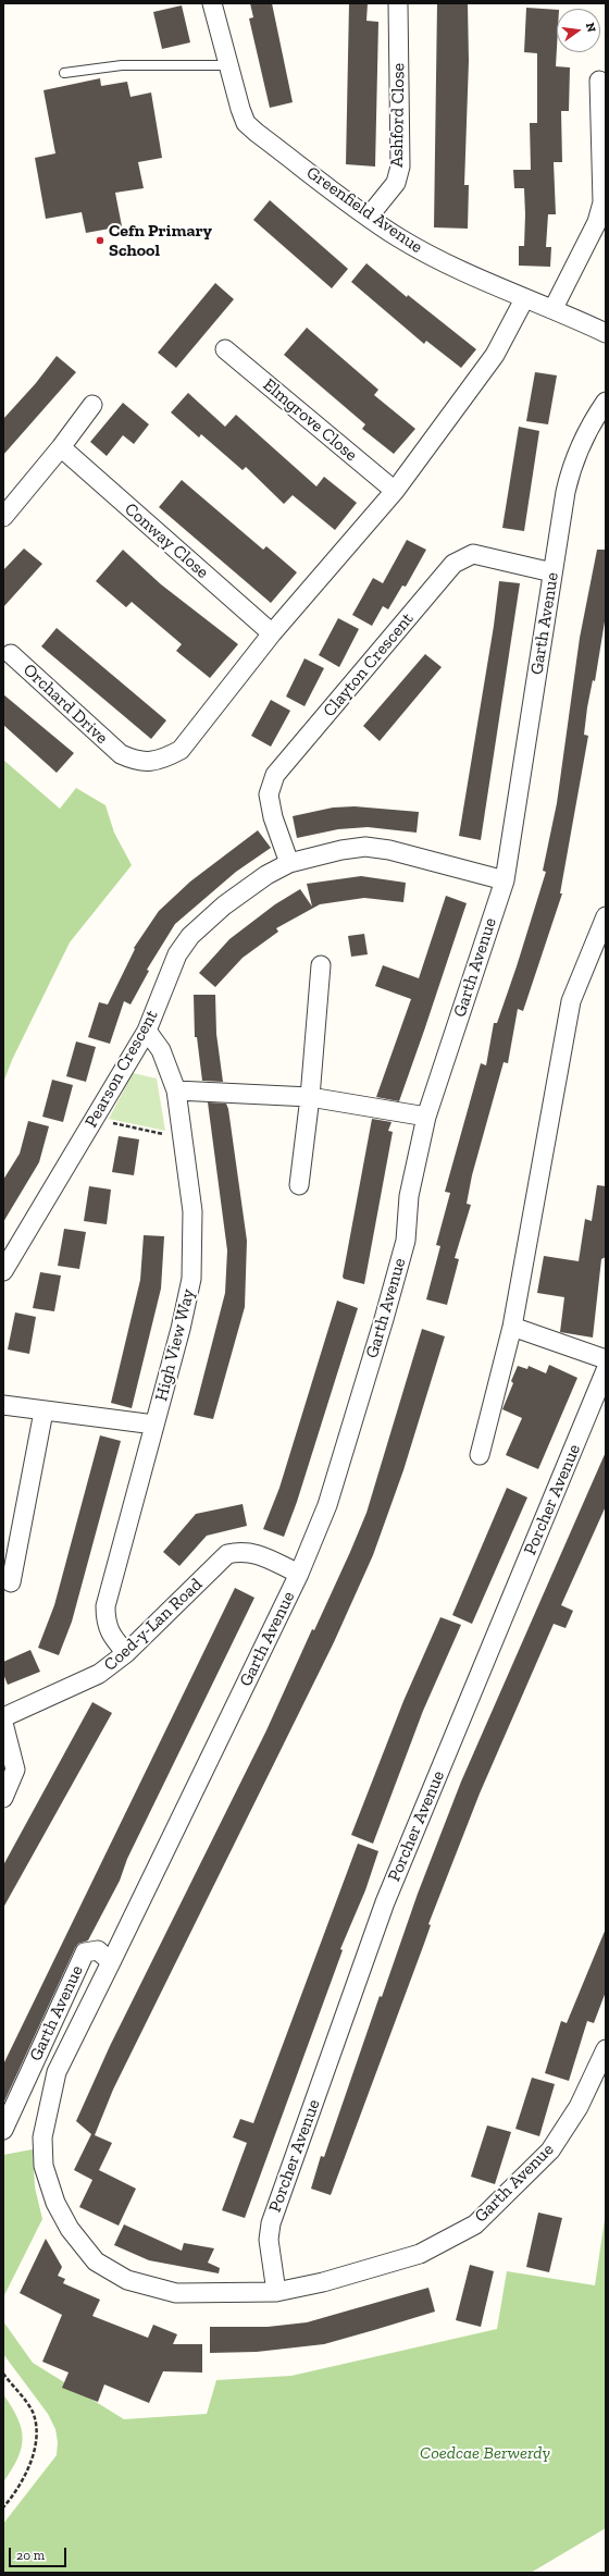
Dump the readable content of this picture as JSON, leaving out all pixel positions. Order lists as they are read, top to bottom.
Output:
{
  "streets": {
    "street": [
      "Ashford Close",
      "Greenfield Avenue",
      "Elmgrove Close",
      "Conway Close",
      "Garth Avenue",
      "Clayton Crescent",
      "Orchard Drive",
      "Pearson Crescent",
      "High View Way",
      "Porcher Avenue",
      "Coed-y-Lan Road"
    ]
  },
  "crossings": [
    ["Ashford Close", "Greenfield Avenue"],
    ["Conway Close", "Orchard Drive"],
    ["Garth Avenue", "Clayton Crescent"],
    ["Garth Avenue", "Pearson Crescent"],
    ["Garth Avenue", "Porcher Avenue"],
    ["Garth Avenue", "Coed-y-Lan Road"],
    ["Clayton Crescent", "Pearson Crescent"],
    ["Pearson Crescent", "High View Way"],
    ["High View Way", "Coed-y-Lan Road"]
  ],
  "parks": ["Coedcae Berwerdy"],
  "places": ["Cefn Primary School"],
  "scale_bar": "20 m",
  "north": "right"
}
